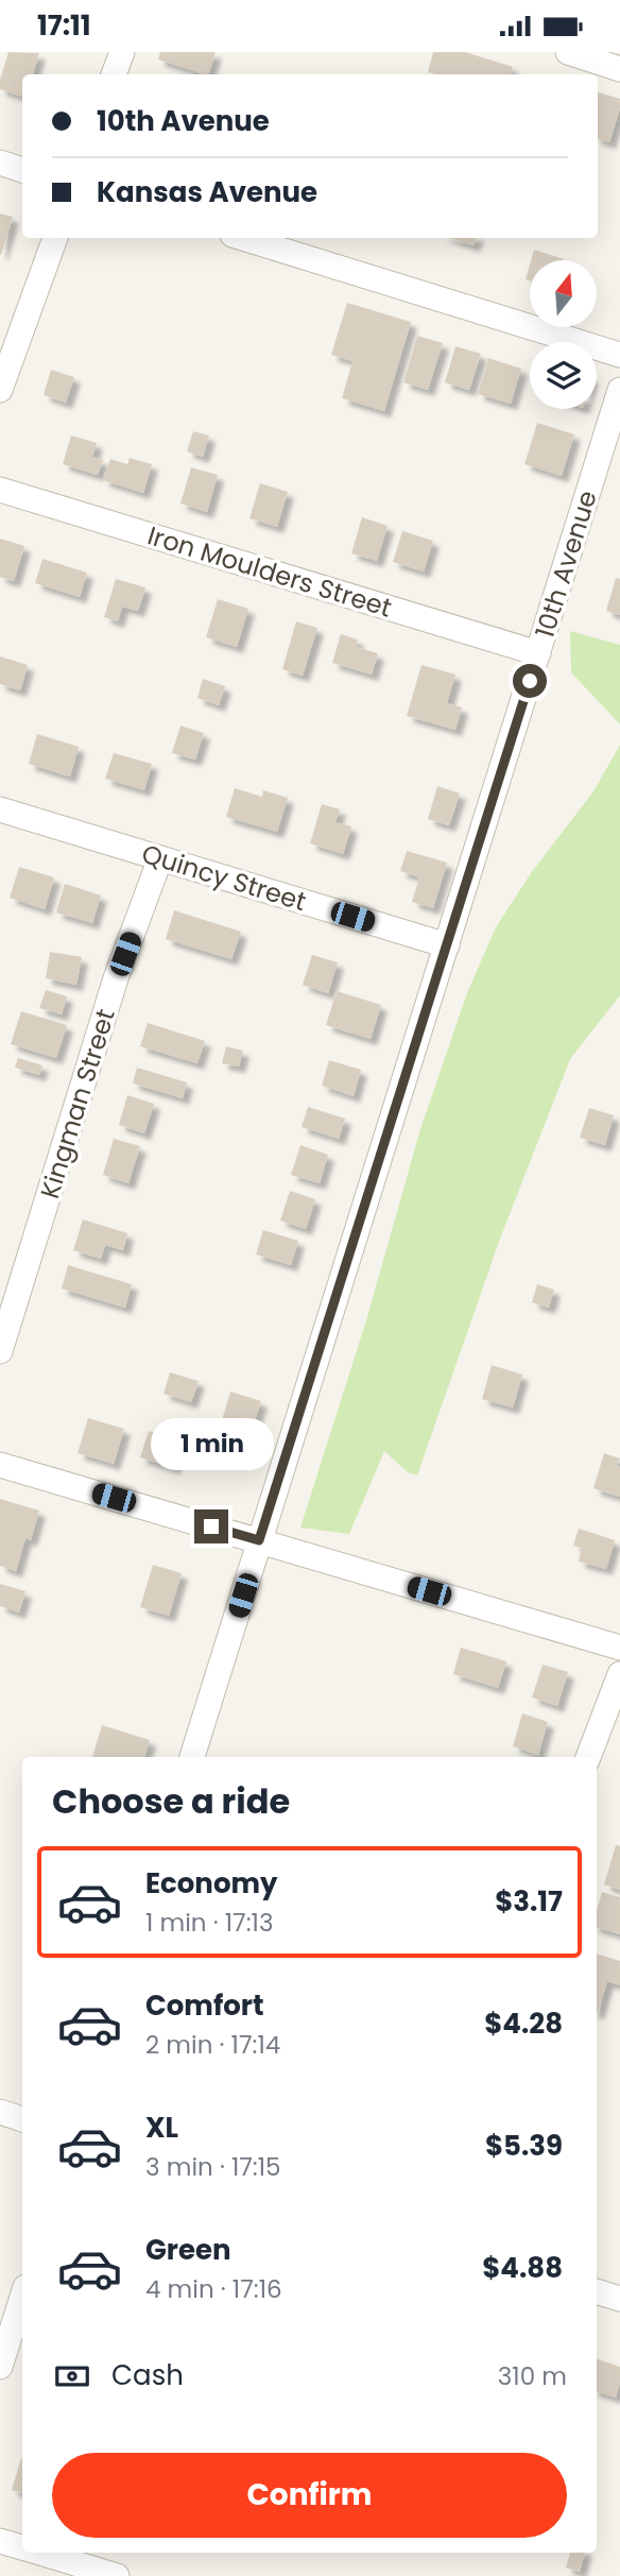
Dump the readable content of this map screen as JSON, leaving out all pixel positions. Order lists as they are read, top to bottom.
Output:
{
  "streets": {
    "street": [
      "10th Avenue",
      "Iron Moulders Street",
      "Quincy Street",
      "Kingman Street"
    ]
  },
  "crossings": [
    ["10th Avenue", "Iron Moulders Street"],
    ["10th Avenue", "Quincy Street"],
    ["Quincy Street", "Kingman Street"]
  ],
  "north": "top",
  "page": {
    "status": "17:11",
    "banner": ["10th Avenue", "Kansas Avenue"],
    "bubble": "1 min",
    "heading": "Choose a ride",
    "list": [
      {
        "name": "Economy",
        "note": "1 min · 17:13",
        "value": "$3.17"
      },
      {
        "name": "Comfort",
        "note": "2 min · 17:14",
        "value": "$4.28"
      },
      {
        "name": "XL",
        "note": "3 min · 17:15",
        "value": "$5.39"
      },
      {
        "name": "Green",
        "note": "4 min · 17:16",
        "value": "$4.88"
      }
    ],
    "pay": ["Cash", "310 m"],
    "buttons": "Confirm"
  }
}
